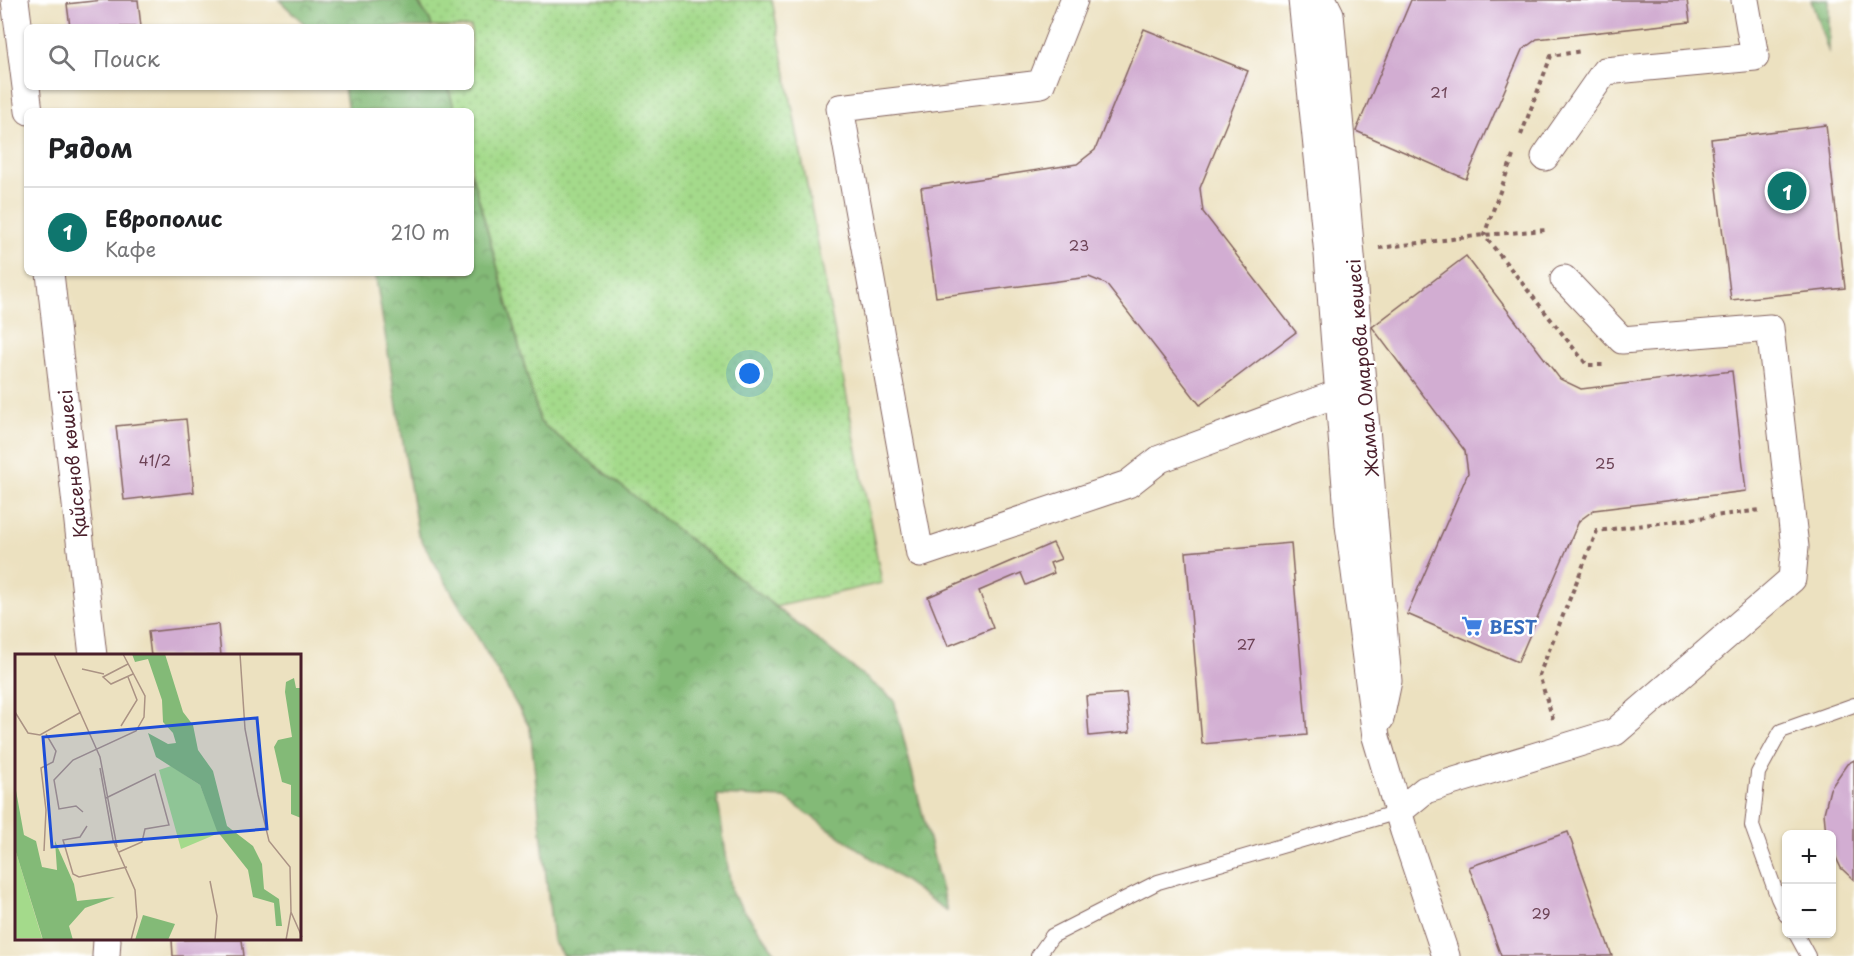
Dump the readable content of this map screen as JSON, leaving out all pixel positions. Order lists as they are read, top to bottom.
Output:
{
  "streets": {
    "street": ["Жамал Омарова көшесі", "Қайсенов көшесі"]
  },
  "places": {
    "supermarket": ["BEST"]
  },
  "house_numbers": [
    "21",
    "23",
    "41/2",
    "25",
    "27",
    "29"
  ],
  "page": {
    "search": "Поиск",
    "heading": "Рядом",
    "pins": "1",
    "list": [
      {
        "mark": "1",
        "name": "Европолис",
        "note": "Кафе",
        "value": "210 m"
      }
    ],
    "map_buttons": ["+", "−"]
  }
}
